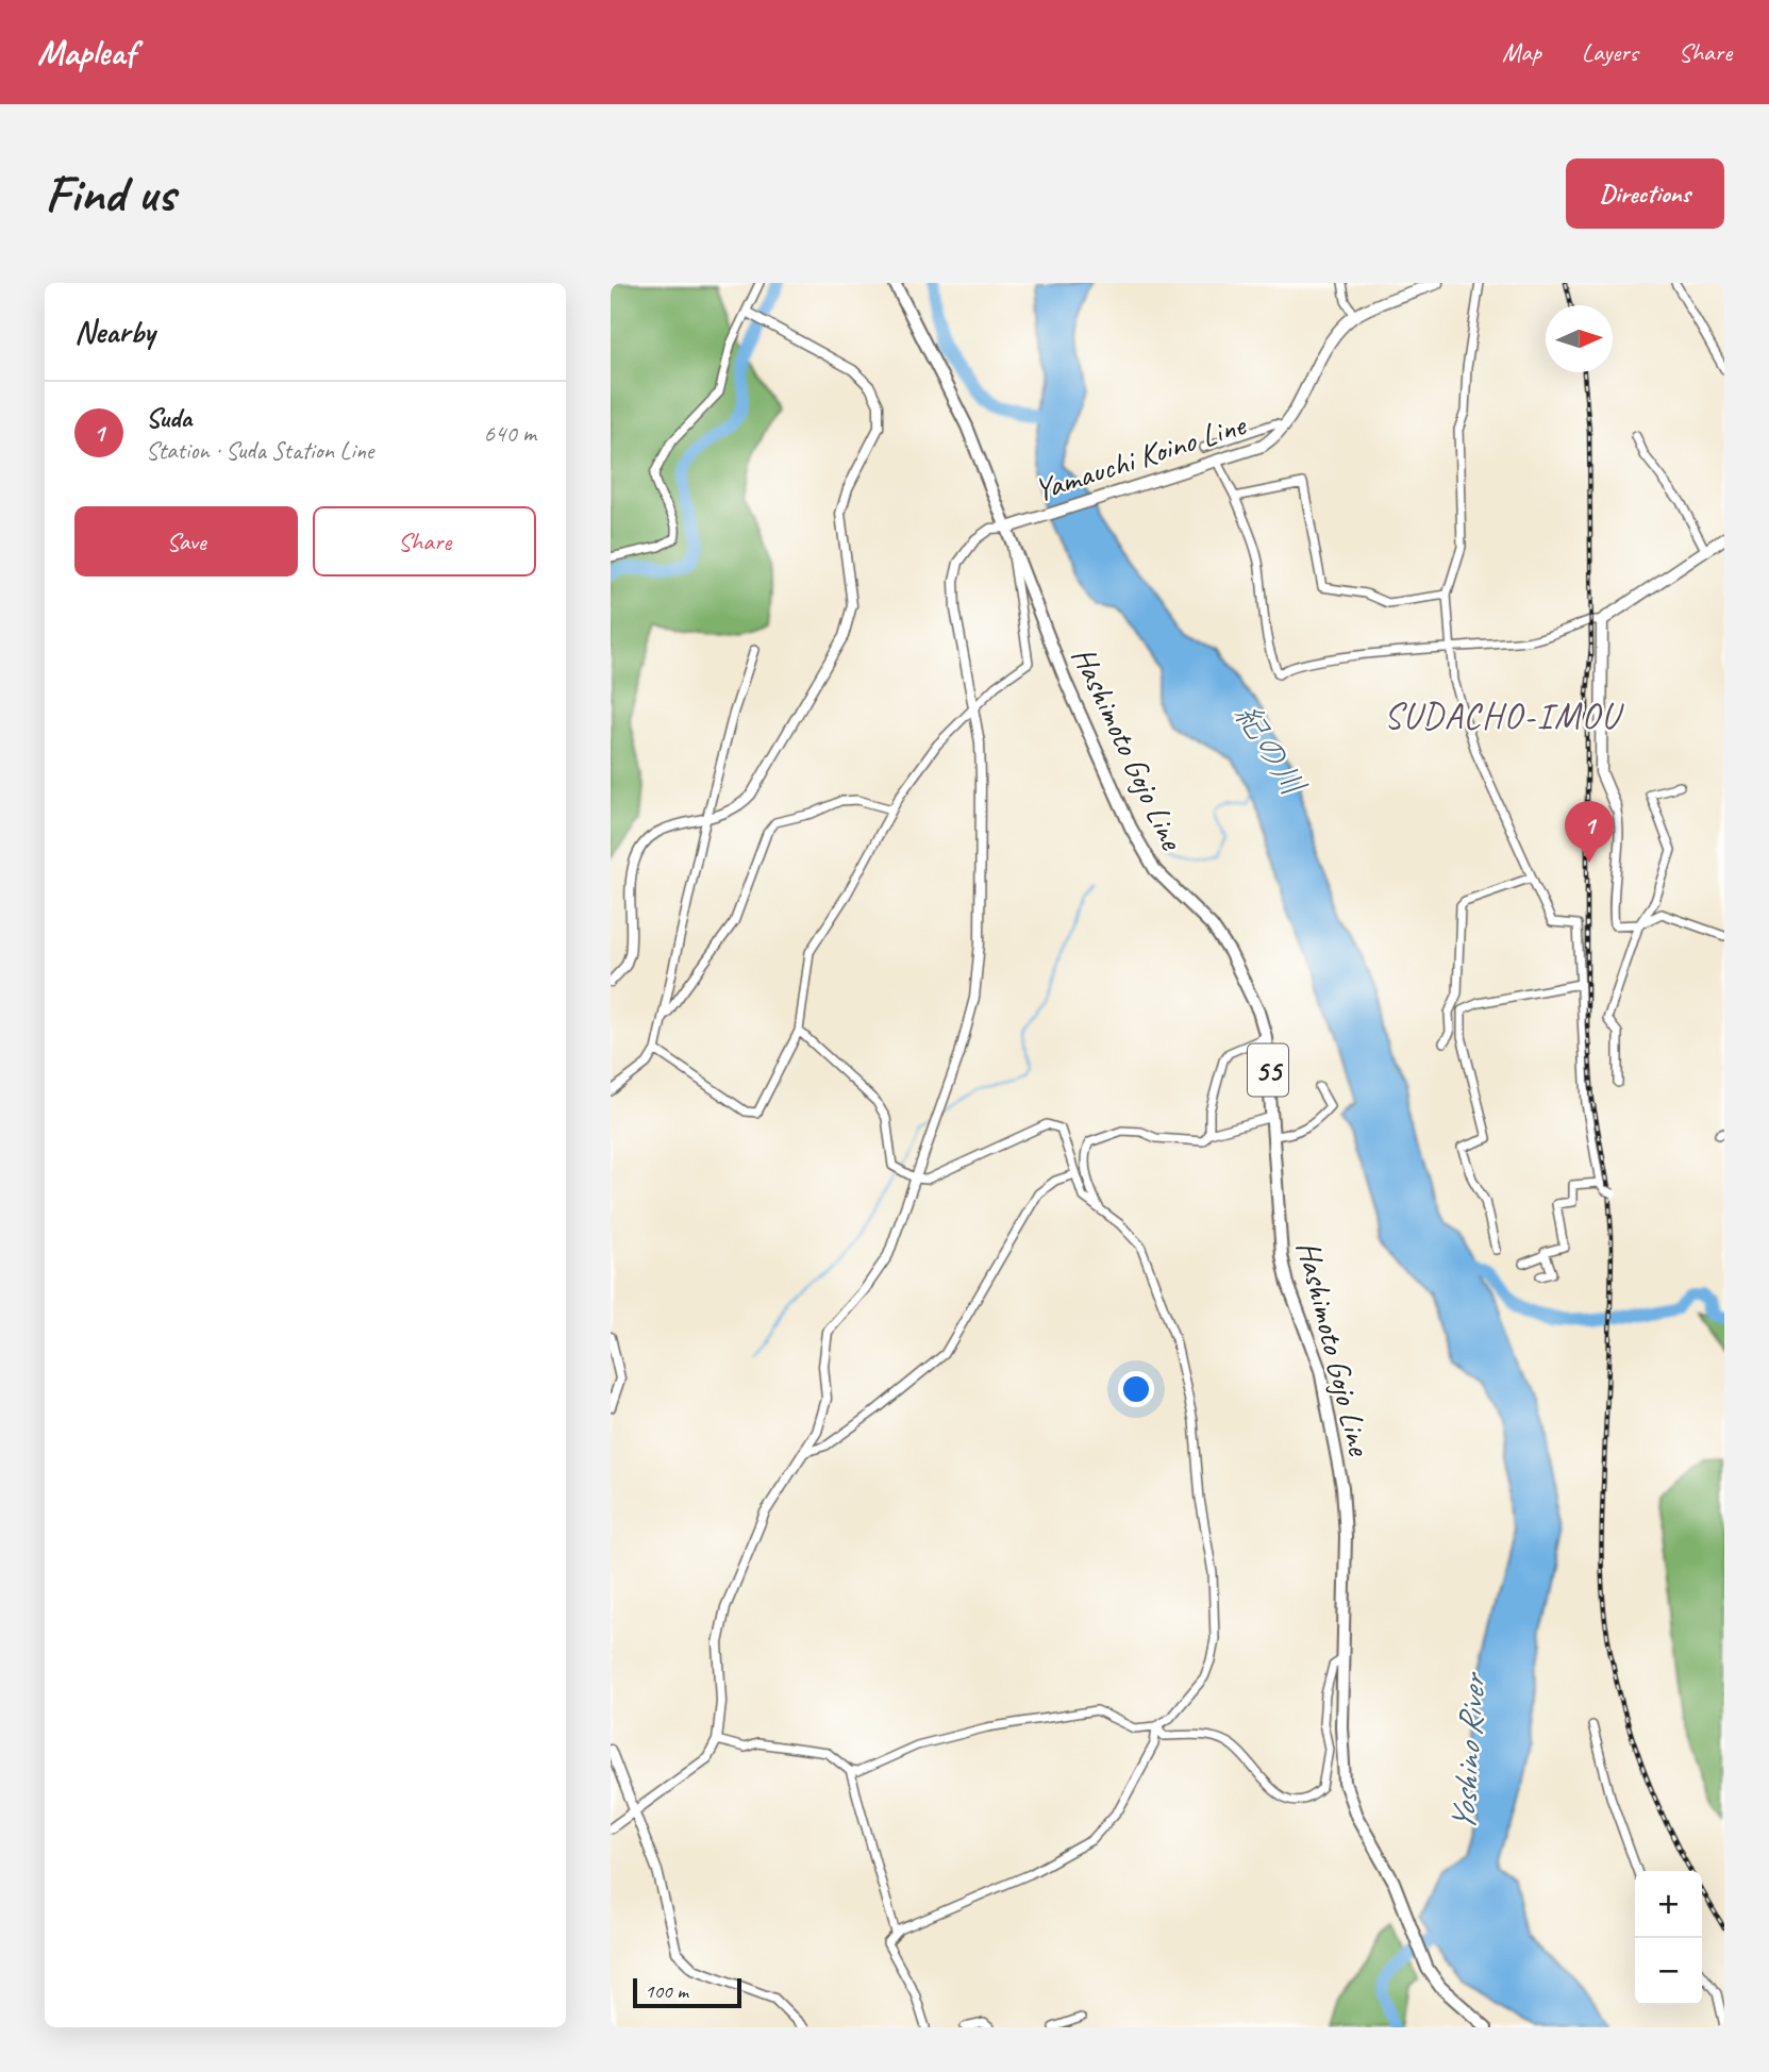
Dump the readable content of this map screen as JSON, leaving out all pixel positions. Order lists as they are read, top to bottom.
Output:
{
  "streets": {
    "main road": ["Yamauchi Koino Line", "Hashimoto Gojo Line", "55"]
  },
  "crossings": [
    ["Yamauchi Koino Line", "Hashimoto Gojo Line"]
  ],
  "districts": ["SUDACHO-IMOU"],
  "water": ["紀の川", "Yoshino River"],
  "scale_bar": "100 m",
  "north": "right",
  "page": {
    "header": "Mapleaf",
    "nav": ["Map", "Layers", "Share"],
    "buttons": [
      "Directions",
      ["Save", "Share"]
    ],
    "title": "Find us",
    "heading": "Nearby",
    "list": [
      {
        "mark": "1",
        "name": "Suda",
        "note": "Station · Suda Station Line",
        "value": "640 m"
      }
    ],
    "pins": "1",
    "map_buttons": ["+", "−"],
    "scale": "100 m"
  }
}
